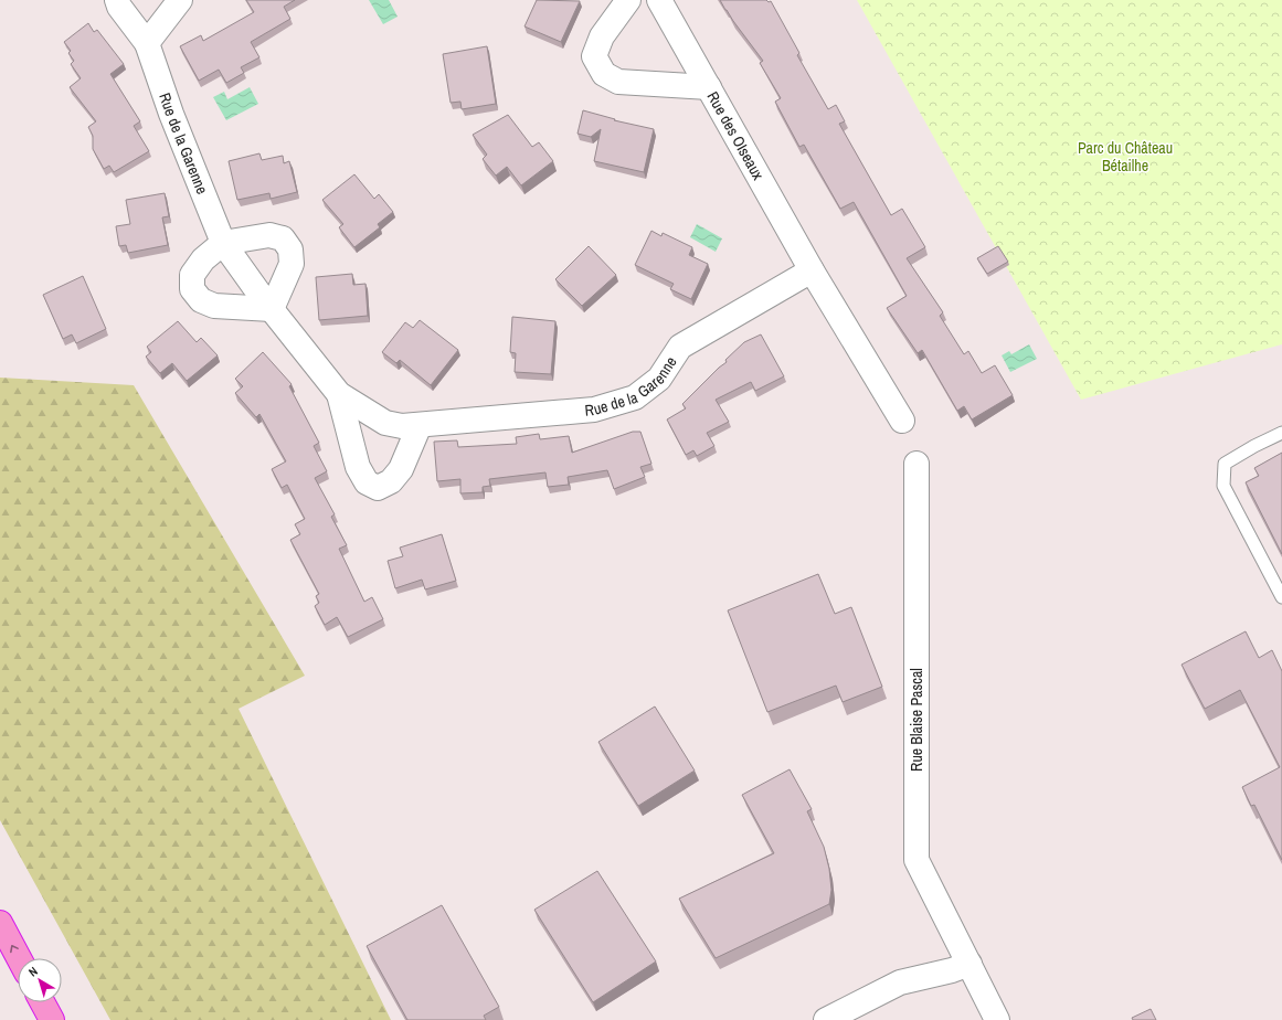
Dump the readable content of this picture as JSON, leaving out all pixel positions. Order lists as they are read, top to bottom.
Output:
{
  "streets": {
    "street": ["Rue des OIseaux", "Rue de la Garenne", "Rue Blaise Pascal"]
  },
  "crossings": [
    ["Rue des OIseaux", "Rue de la Garenne"]
  ],
  "parks": ["Parc du Château Bétailhe"],
  "north": "top left"
}
